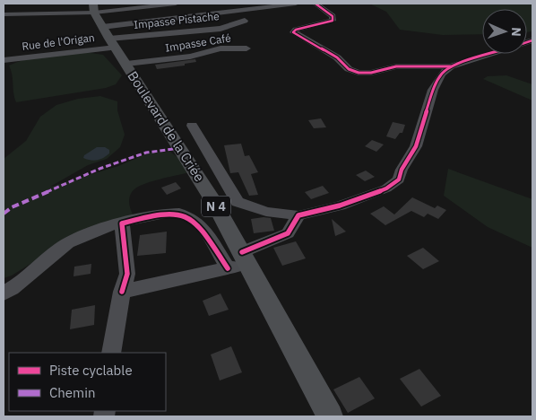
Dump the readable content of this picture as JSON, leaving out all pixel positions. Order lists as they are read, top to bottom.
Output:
{
  "streets": {
    "main road": ["Boulevard de la Criée", "N 4"],
    "street": ["Impasse Pistache", "Rue de l'Origan", "Impasse Café"]
  },
  "crossings": [
    ["Impasse Pistache", "Rue de l'Origan"],
    ["Impasse Pistache", "Boulevard de la Criée"],
    ["Rue de l'Origan", "Boulevard de la Criée"],
    ["Impasse Café", "Boulevard de la Criée"]
  ],
  "legend": ["Piste cyclable", "Chemin"],
  "north": "right"
}
